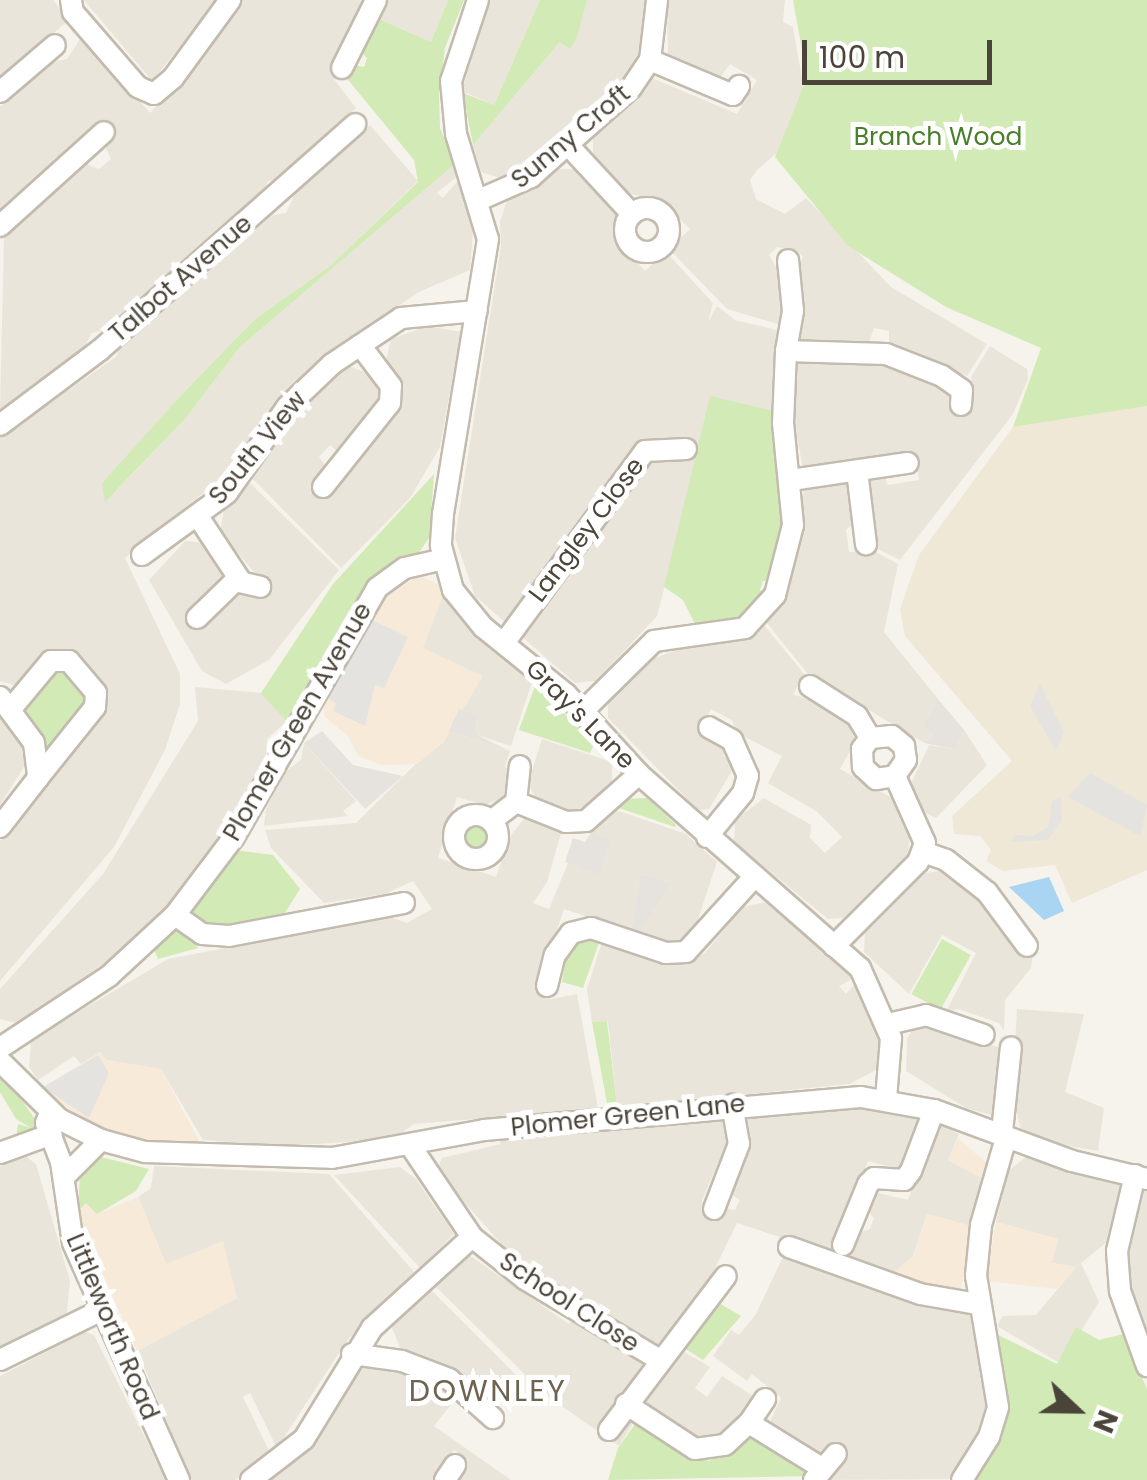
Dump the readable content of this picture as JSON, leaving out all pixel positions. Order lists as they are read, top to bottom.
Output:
{
  "streets": {
    "street": [
      "Sunny Croft",
      "Talbot Avenue",
      "South View",
      "Langley Close",
      "Gray's Lane",
      "Plomer Green Avenue",
      "Plomer Green Lane",
      "School Close",
      "Littleworth Road"
    ]
  },
  "crossings": [
    ["Sunny Croft", "Gray's Lane"],
    ["South View", "Gray's Lane"],
    ["Langley Close", "Gray's Lane"],
    ["Gray's Lane", "Plomer Green Avenue"],
    ["Gray's Lane", "Plomer Green Lane"],
    ["Plomer Green Lane", "School Close"],
    ["Plomer Green Lane", "Littleworth Road"]
  ],
  "districts": ["DOWNLEY"],
  "parks": ["Branch Wood"],
  "scale_bar": "100 m",
  "north": "right"
}
